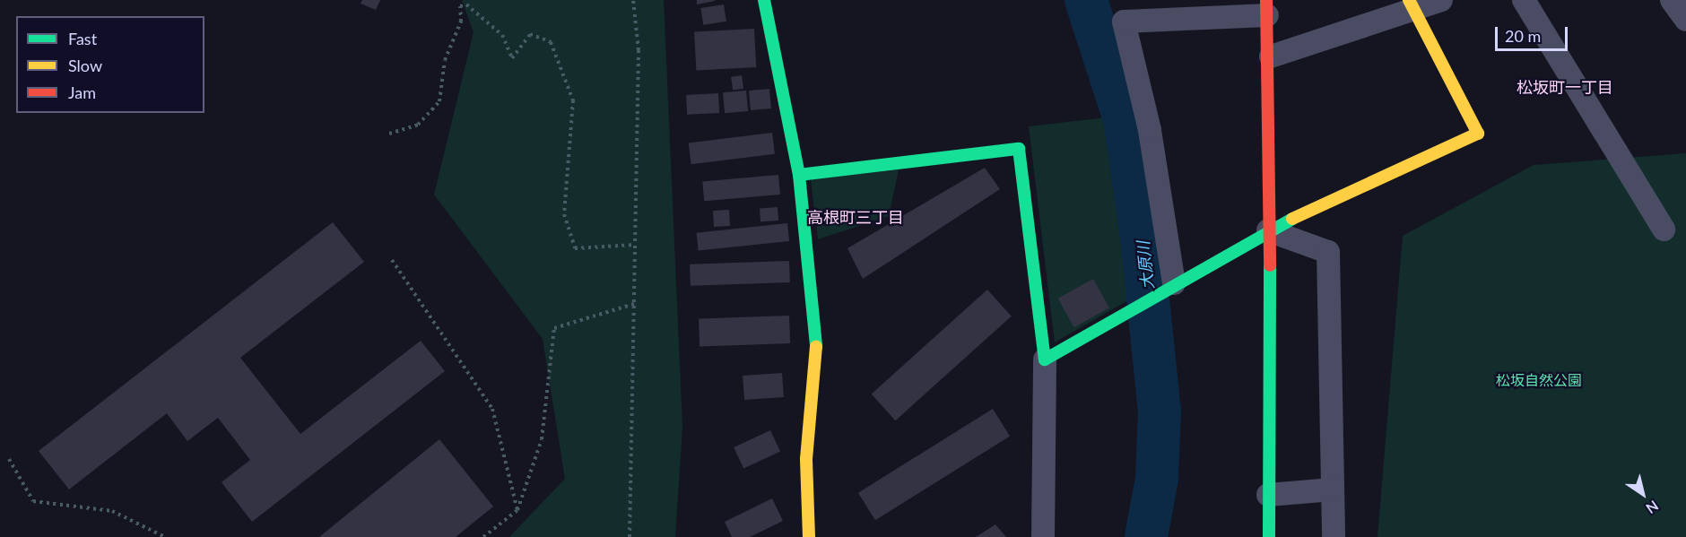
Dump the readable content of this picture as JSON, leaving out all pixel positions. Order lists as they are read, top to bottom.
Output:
{
  "districts": ["松坂町一丁目", "高根町三丁目"],
  "water": ["大原川"],
  "parks": ["松坂自然公園"],
  "legend": ["Fast", "Slow", "Jam"],
  "scale_bar": "20 m",
  "north": "bottom right"
}
